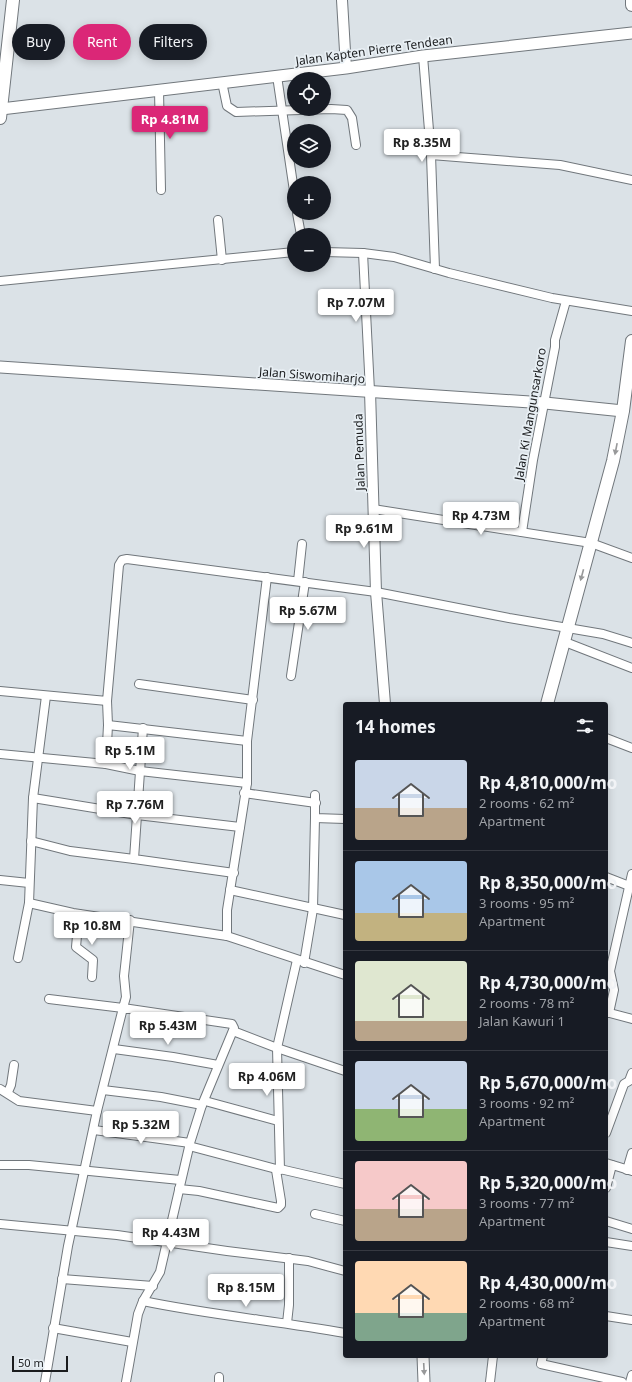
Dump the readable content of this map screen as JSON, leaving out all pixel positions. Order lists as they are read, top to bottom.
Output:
{
  "streets": {
    "main road": ["Jalan Kapten Pierre Tendean", "Jalan Siswomiharjo"],
    "street": ["Jalan Ki Mangunsarkoro", "Jalan Pemuda"]
  },
  "crossings": [
    ["Jalan Siswomiharjo", "Jalan Ki Mangunsarkoro"],
    ["Jalan Siswomiharjo", "Jalan Pemuda"]
  ],
  "scale_bar": "50 m",
  "page": {
    "chip": ["Buy", "Rent", "Filters"],
    "map_buttons": ["+", "−"],
    "price": [
      "Rp 4.81M",
      "Rp 8.35M",
      "Rp 7.07M",
      "Rp 4.73M",
      "Rp 9.61M",
      "Rp 5.67M",
      "Rp 5.1M",
      "Rp 7.76M",
      "Rp 10.8M",
      "Rp 5.43M",
      "Rp 4.06M",
      "Rp 5.32M",
      "Rp 4.43M",
      "Rp 8.15M"
    ],
    "heading": "14 homes",
    "list": [
      {
        "name": "Rp 4,810,000/mo",
        "note": "2 rooms · 62 m² · Apartment"
      },
      {
        "name": "Rp 8,350,000/mo",
        "note": "3 rooms · 95 m² · Apartment"
      },
      {
        "name": "Rp 4,730,000/mo",
        "note": "2 rooms · 78 m² · Jalan Kawuri 1"
      },
      {
        "name": "Rp 5,670,000/mo",
        "note": "3 rooms · 92 m² · Apartment"
      },
      {
        "name": "Rp 5,320,000/mo",
        "note": "3 rooms · 77 m² · Apartment"
      },
      {
        "name": "Rp 4,430,000/mo",
        "note": "2 rooms · 68 m² · Apartment"
      }
    ],
    "scale": "50 m"
  }
}
